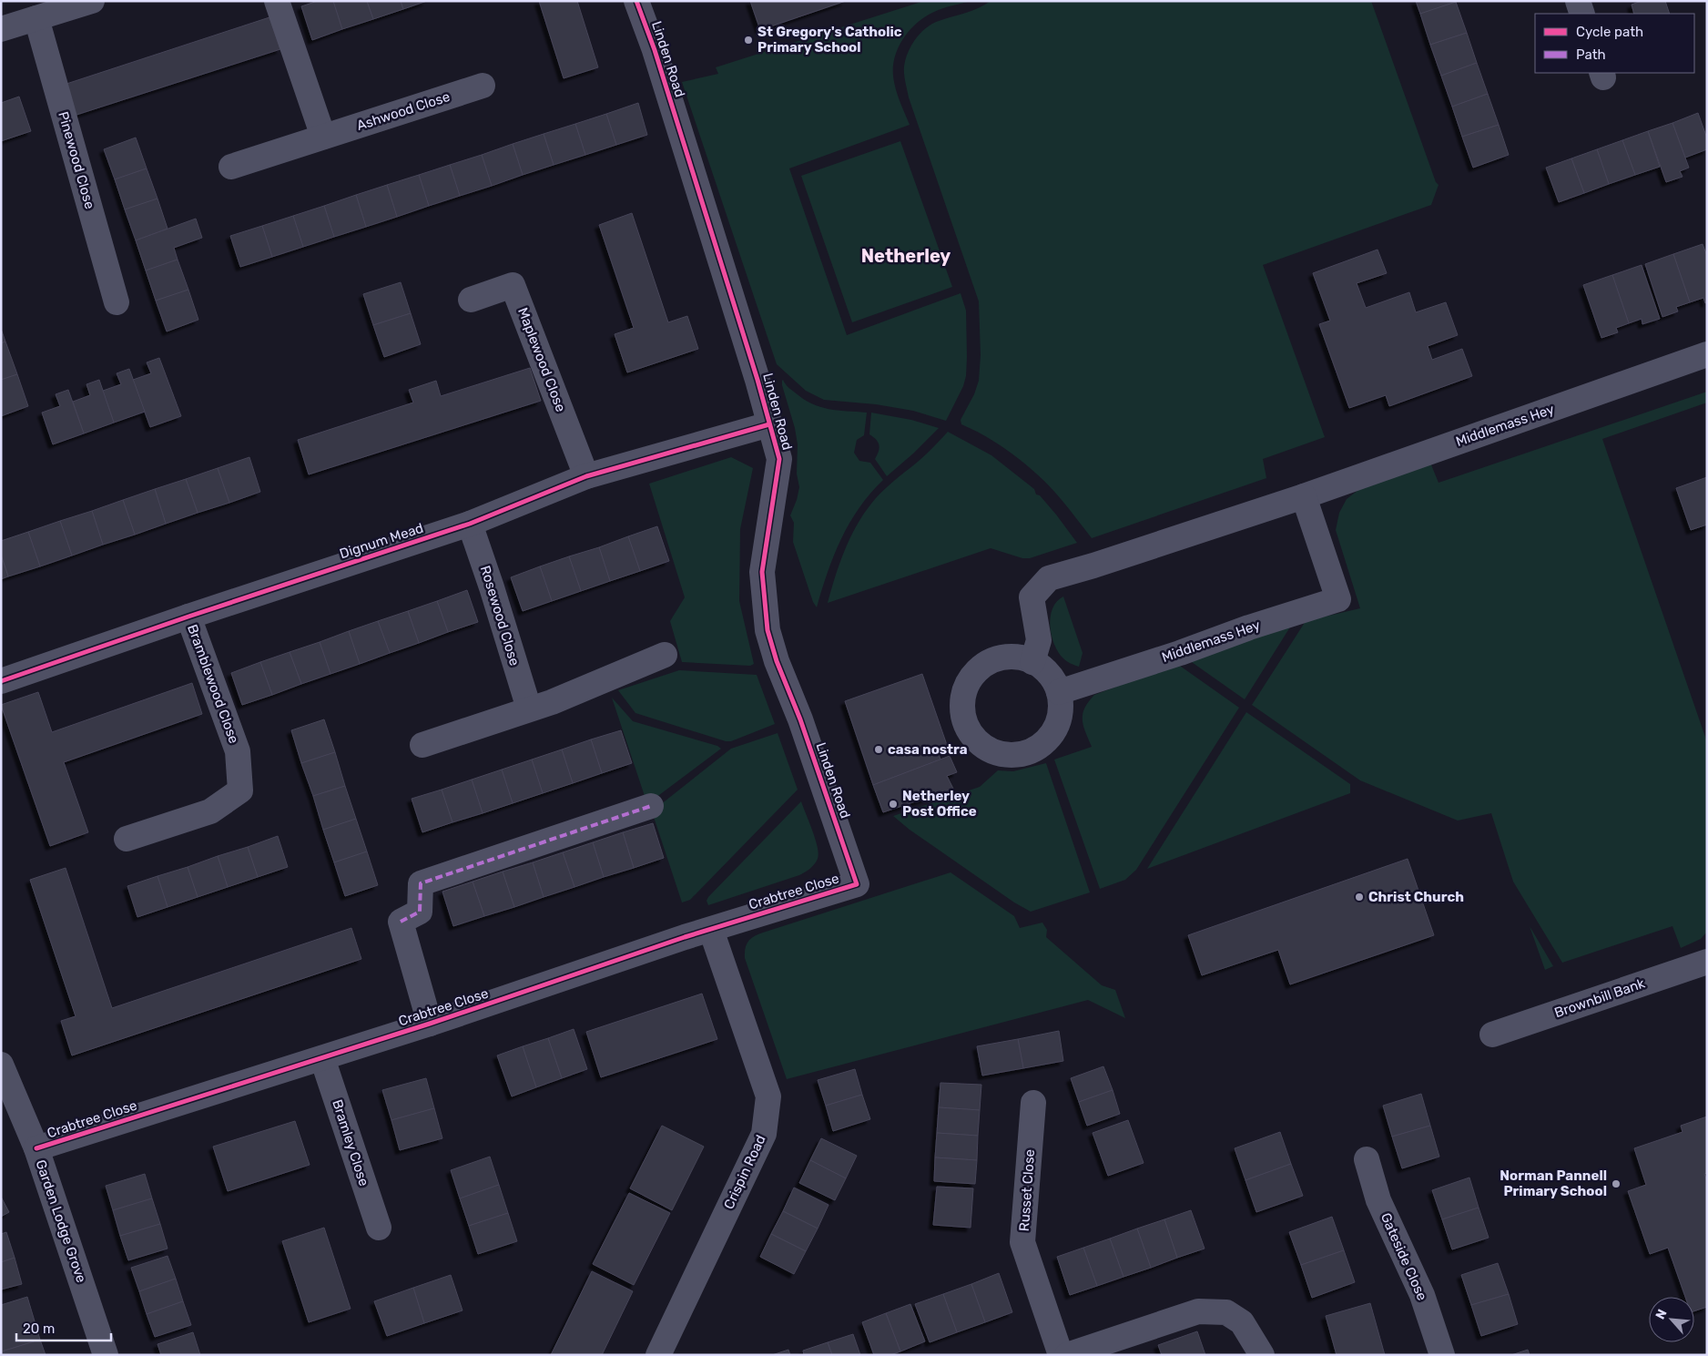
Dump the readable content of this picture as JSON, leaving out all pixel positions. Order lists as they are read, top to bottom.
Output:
{
  "streets": {
    "street": [
      "Linden Road",
      "Ashwood Close",
      "Pinewood Close",
      "Maplewood Close",
      "Middlemass Hey",
      "Dignum Mead",
      "Rosewood Close",
      "Bramblewood Close",
      "Crabtree Close",
      "Brownbill Bank",
      "Bramley Close",
      "Crispin Road",
      "Russet Close",
      "Garden Lodge Grove",
      "Gateside Close"
    ]
  },
  "crossings": [
    ["Linden Road", "Dignum Mead"],
    ["Linden Road", "Crabtree Close"],
    ["Maplewood Close", "Dignum Mead"],
    ["Dignum Mead", "Rosewood Close"],
    ["Dignum Mead", "Bramblewood Close"],
    ["Crabtree Close", "Bramley Close"],
    ["Crabtree Close", "Crispin Road"],
    ["Crabtree Close", "Garden Lodge Grove"]
  ],
  "districts": ["Netherley"],
  "places": [
    "St Gregory's Catholic Primary School",
    "casa nostra",
    "Netherley Post Office",
    "Christ Church",
    "Norman Pannell Primary School"
  ],
  "legend": ["Cycle path", "Path"],
  "scale_bar": "20 m",
  "north": "top left"
}
